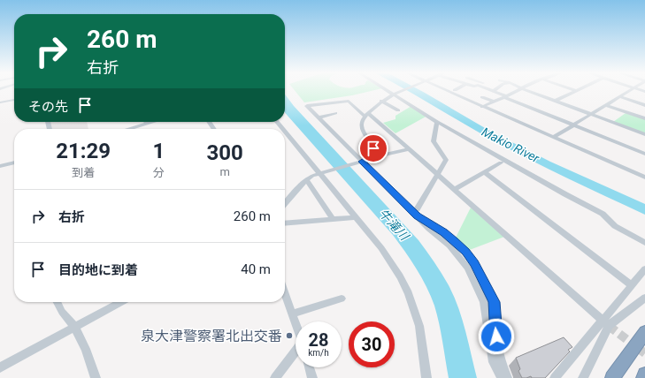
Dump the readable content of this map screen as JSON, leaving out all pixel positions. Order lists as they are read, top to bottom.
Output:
{
  "water": ["Makio River", "牛滝川"],
  "places": ["泉大津警察署北出交番"],
  "page": {
    "turn": ["260 m", "右折"],
    "then": "その先",
    "eta": [
      "21:29",
      "到着",
      "1",
      "分",
      "300",
      "m"
    ],
    "list": [
      {
        "name": "右折",
        "value": "260 m"
      },
      {
        "name": "目的地に到着",
        "value": "40 m"
      }
    ],
    "speed": "28 km/h",
    "limit": "30"
  }
}
